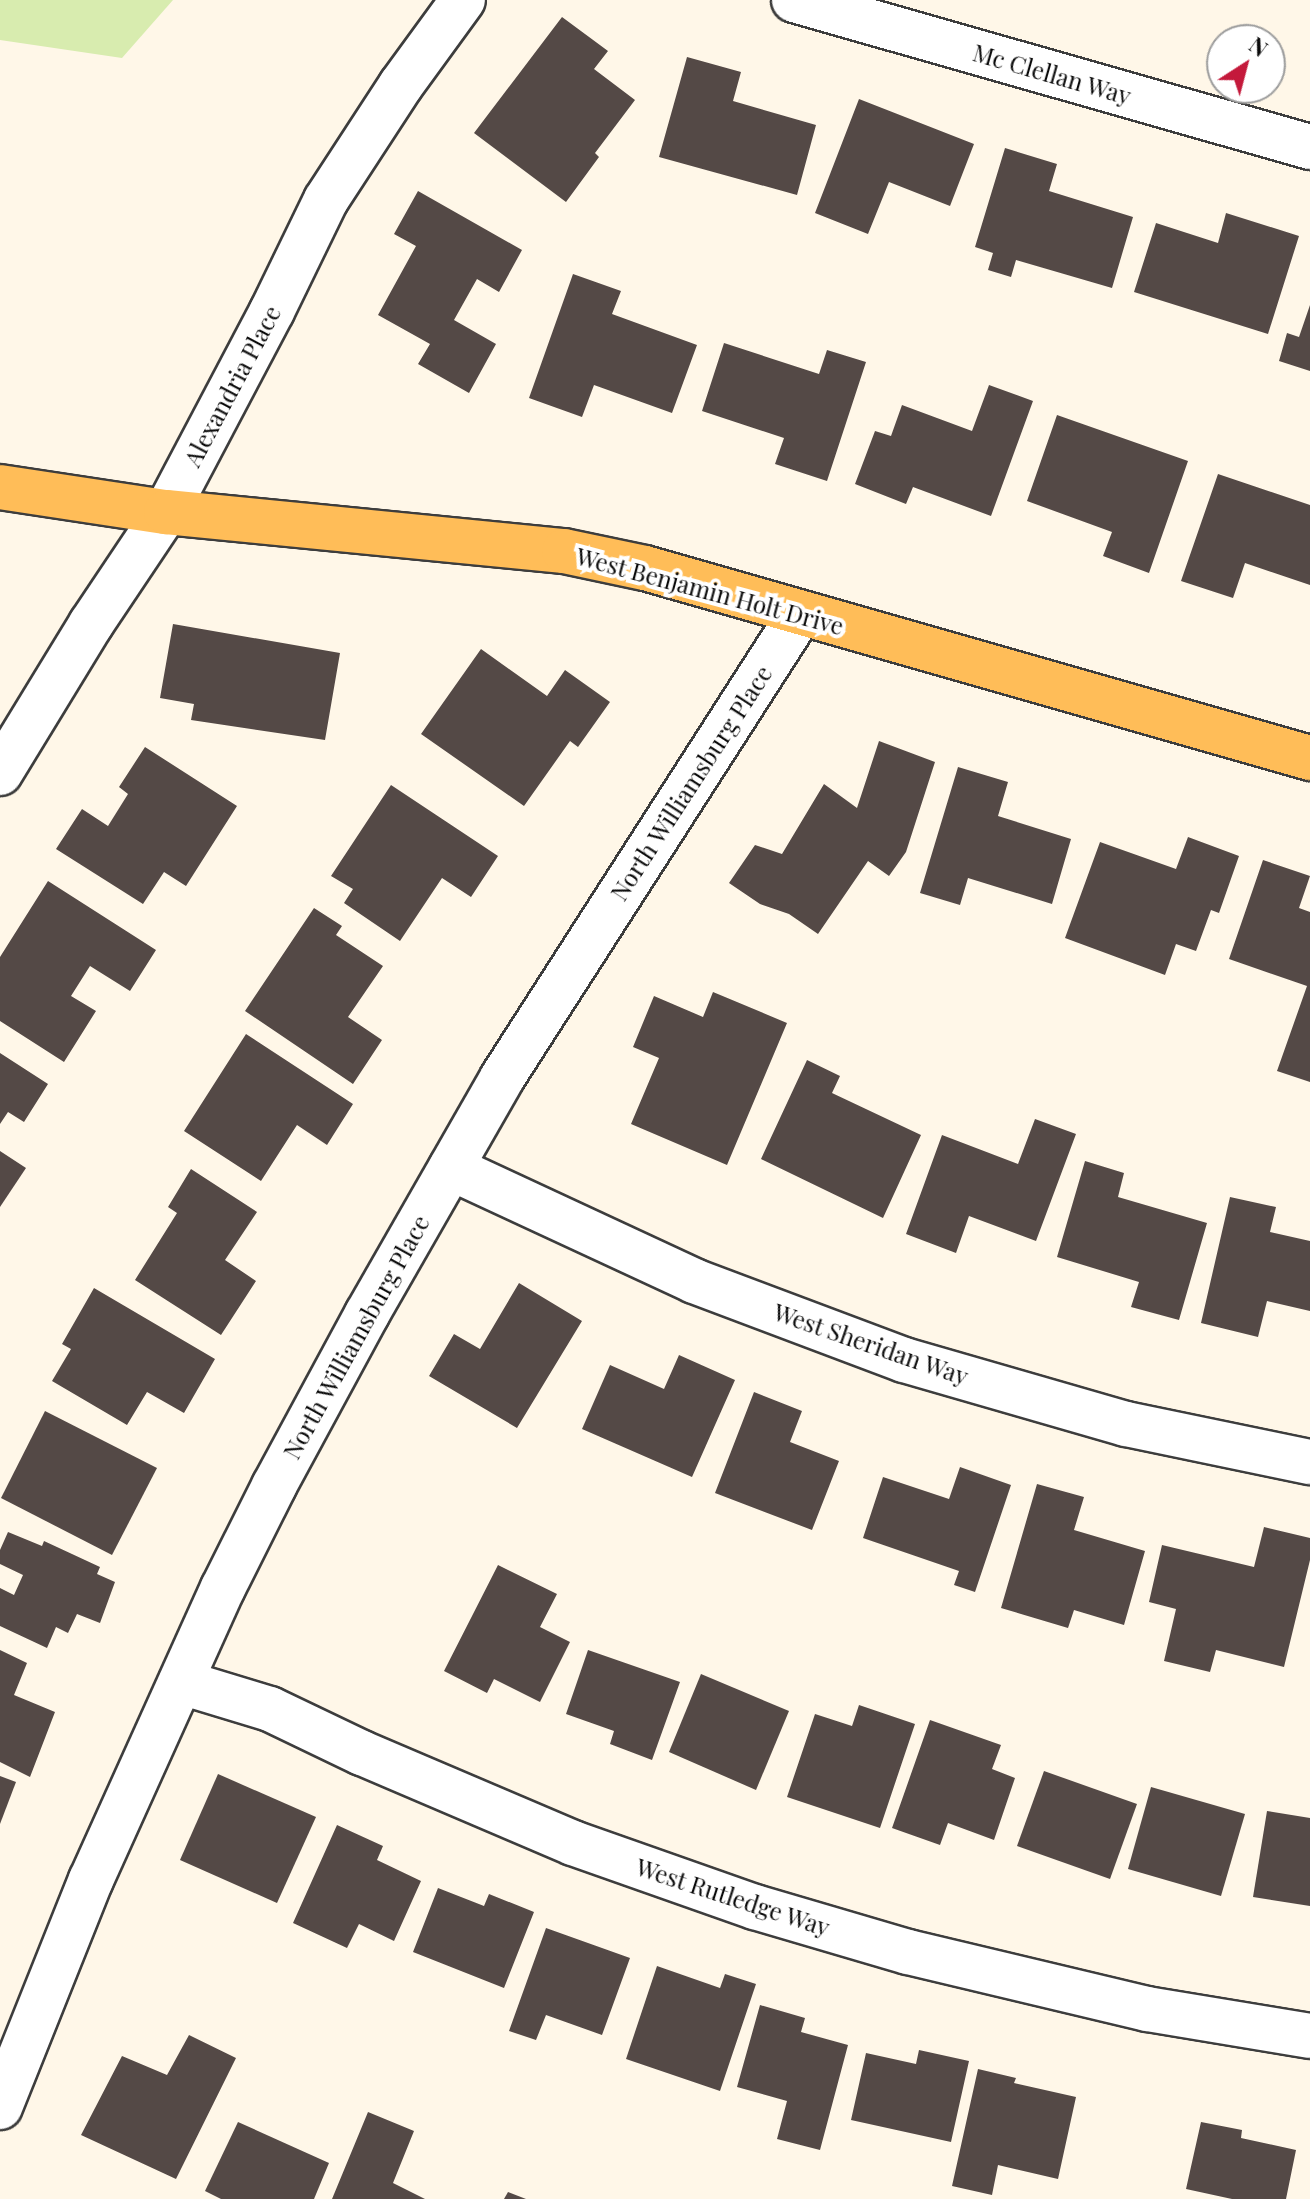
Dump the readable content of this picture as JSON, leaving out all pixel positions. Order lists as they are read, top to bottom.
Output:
{
  "streets": {
    "main road": ["West Benjamin Holt Drive"],
    "street": [
      "Mc Clellan Way",
      "Alexandria Place",
      "North Williamsburg Place",
      "West Sheridan Way",
      "West Rutledge Way"
    ]
  },
  "crossings": [
    ["Alexandria Place", "West Benjamin Holt Drive"],
    ["West Benjamin Holt Drive", "North Williamsburg Place"],
    ["North Williamsburg Place", "West Sheridan Way"],
    ["North Williamsburg Place", "West Rutledge Way"]
  ],
  "north": "top right"
}
